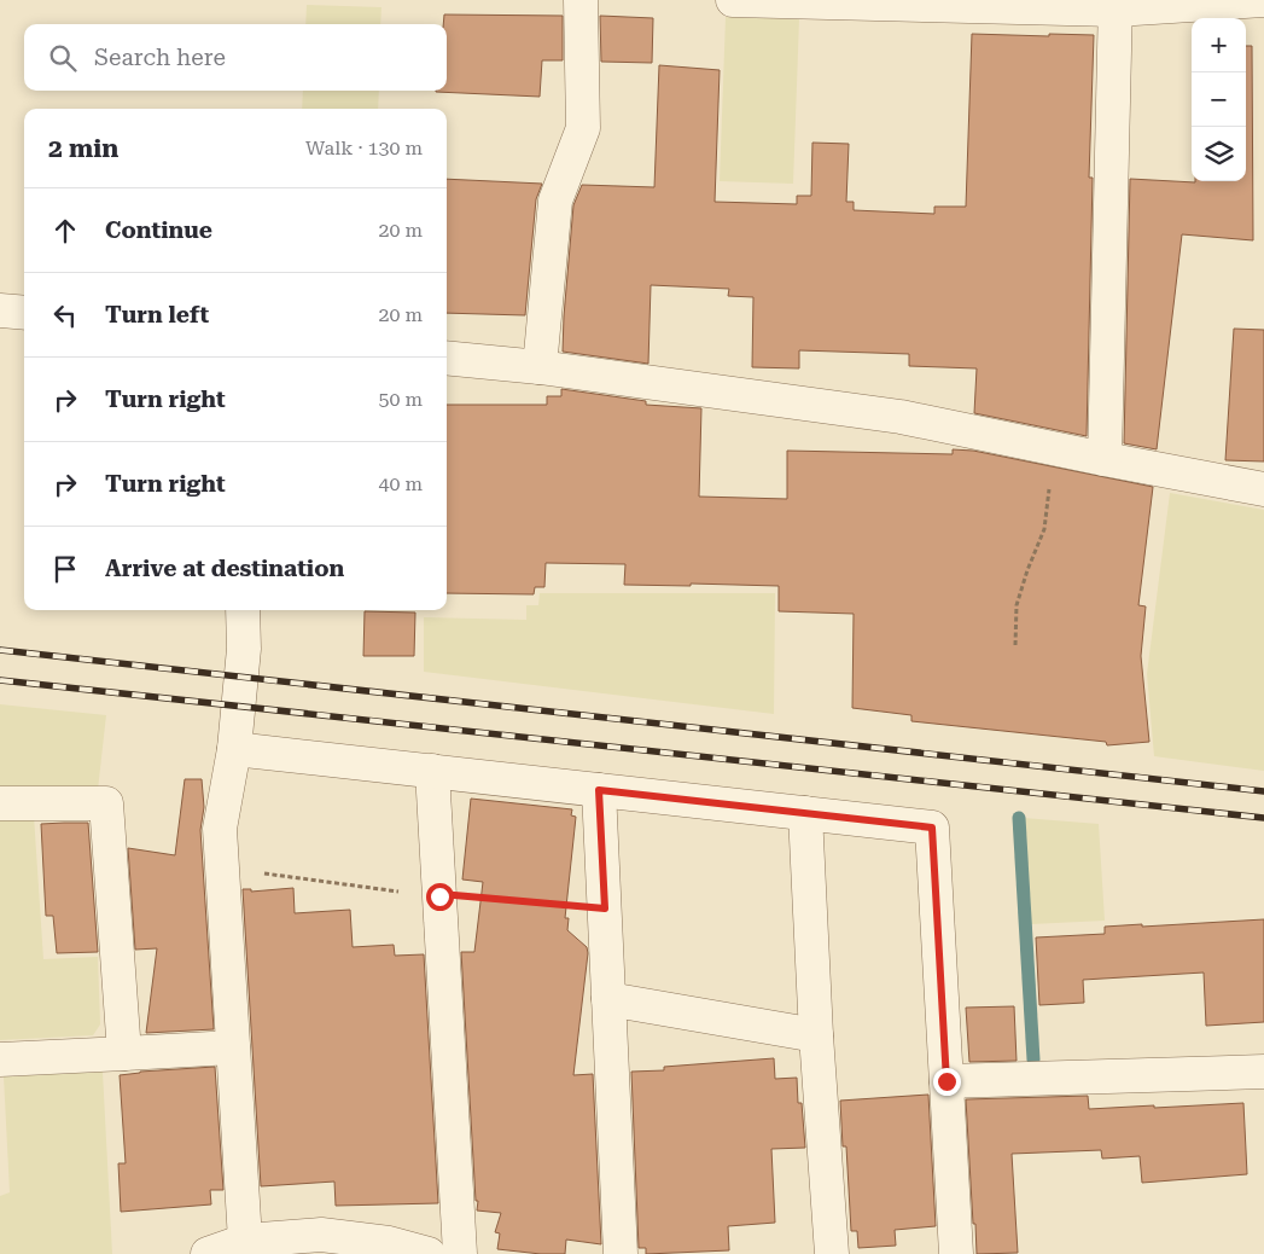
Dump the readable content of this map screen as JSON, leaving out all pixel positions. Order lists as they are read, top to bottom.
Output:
{
  "page": {
    "map_buttons": ["+", "−"],
    "search": "Search here",
    "heading": ["2 min", "Walk · 130 m"],
    "list": [
      ["Continue", "20 m"],
      ["Turn left", "20 m"],
      ["Turn right", "50 m"],
      ["Turn right", "40 m"],
      "Arrive at destination"
    ]
  }
}
